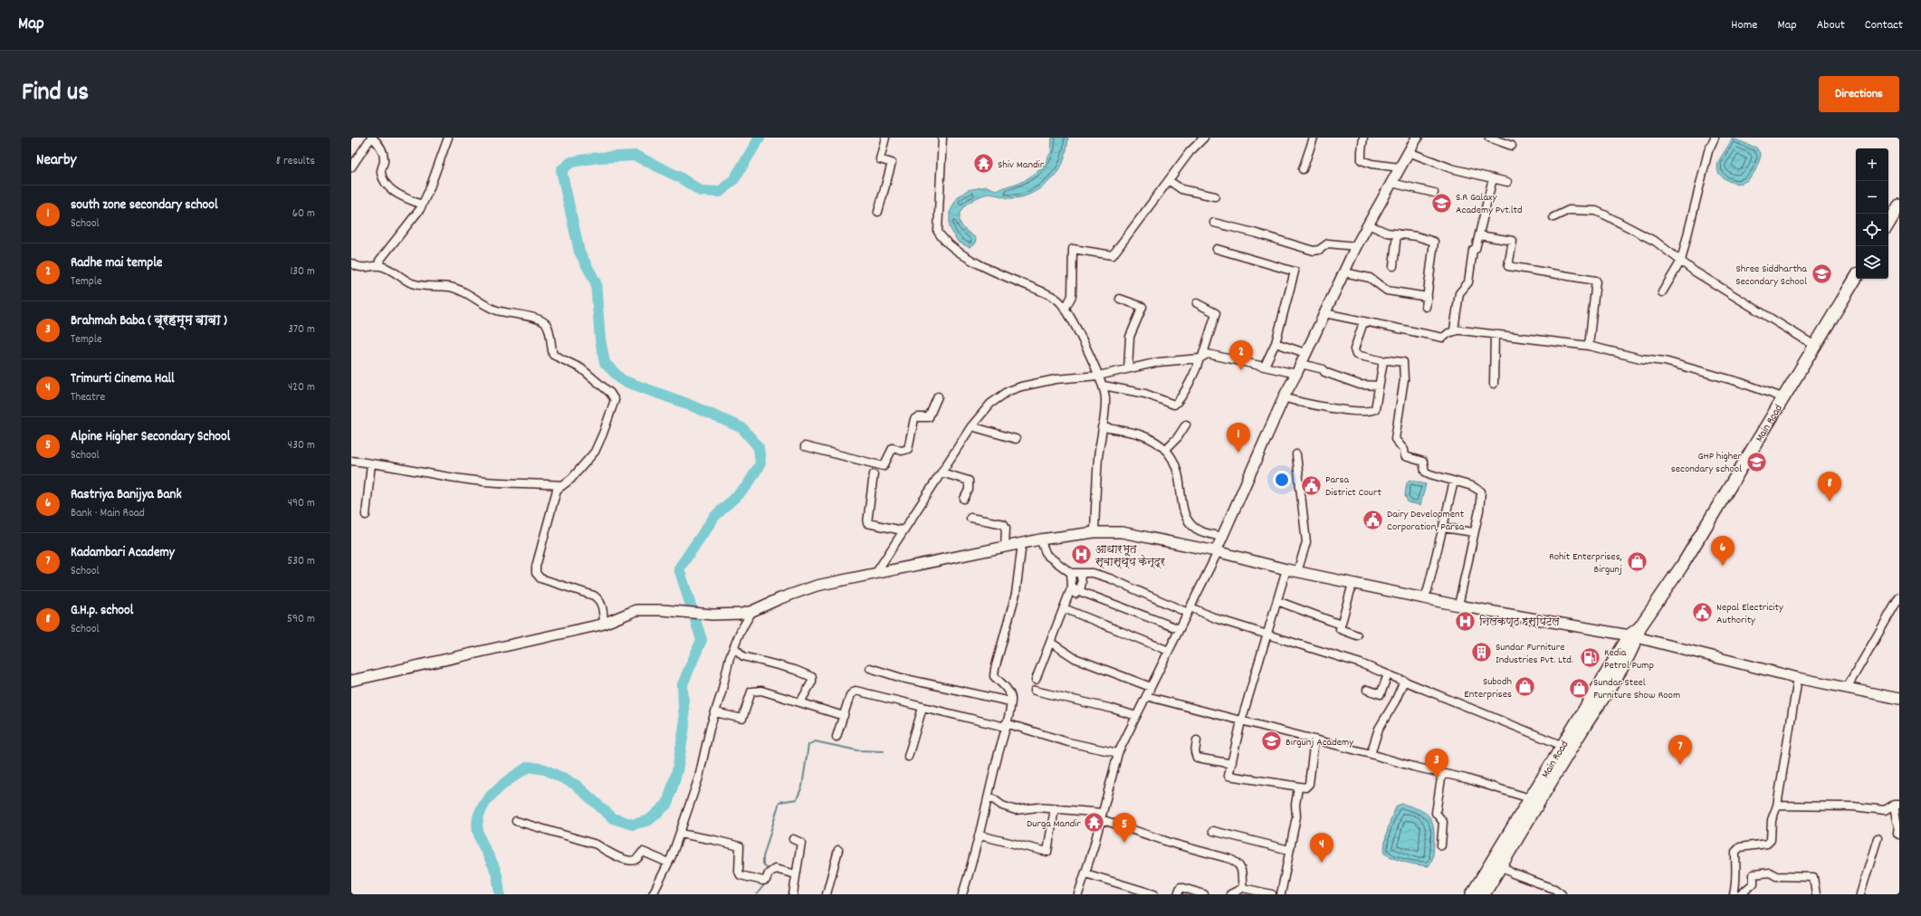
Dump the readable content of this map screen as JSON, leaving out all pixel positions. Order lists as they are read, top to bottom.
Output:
{
  "streets": {
    "main road": ["Main Road"]
  },
  "places": {
    "temple": ["Shiv Mandir", "Durga Mandir"],
    "school or university": [
      "S.R Galaxy Academy Pvt.ltd",
      "Shree Siddhartha Secondary School",
      "GHP higher secondary school",
      "Birgunj Academy"
    ],
    "public building": ["Parsa District Court", "Dairy Development Corporation, Parsa", "Nepal Electricity Authority"],
    "hospital": ["आधारभूत स्वास्थ्य केन्द्र", "निलकण्ठ हस्पिटल"],
    "shop": ["Rohit Enterprises, Birgunj", "Subodh Enterprises", "Sundar Steel Furniture Show Room"],
    "building": ["Sundar Furniture Industries Pvt. Ltd."],
    "fuel station": ["Kedia Petrol Pump"]
  },
  "page": {
    "header": "Map",
    "nav": [
      "Home",
      "Map",
      "About",
      "Contact"
    ],
    "title": "Find us",
    "buttons": "Directions",
    "heading": ["Nearby", "8 results"],
    "map_buttons": ["+", "−"],
    "list": [
      {
        "mark": "1",
        "name": "south zone secondary school",
        "note": "School",
        "value": "60 m"
      },
      {
        "mark": "2",
        "name": "Radhe mai temple",
        "note": "Temple",
        "value": "130 m"
      },
      {
        "mark": "3",
        "name": "Brahmah Baba ( ब्रहम्म बाबा )",
        "note": "Temple",
        "value": "370 m"
      },
      {
        "mark": "4",
        "name": "Trimurti Cinema Hall",
        "note": "Theatre",
        "value": "420 m"
      },
      {
        "mark": "5",
        "name": "Alpine Higher Secondary School",
        "note": "School",
        "value": "430 m"
      },
      {
        "mark": "6",
        "name": "Rastriya Banijya Bank",
        "note": "Bank · Main Road",
        "value": "490 m"
      },
      {
        "mark": "7",
        "name": "Kadambari Academy",
        "note": "School",
        "value": "530 m"
      },
      {
        "mark": "8",
        "name": "G.H.p. school",
        "note": "School",
        "value": "590 m"
      }
    ],
    "pins": [
      "2",
      "1",
      "8",
      "6",
      "7",
      "3",
      "5",
      "4"
    ]
  }
}
